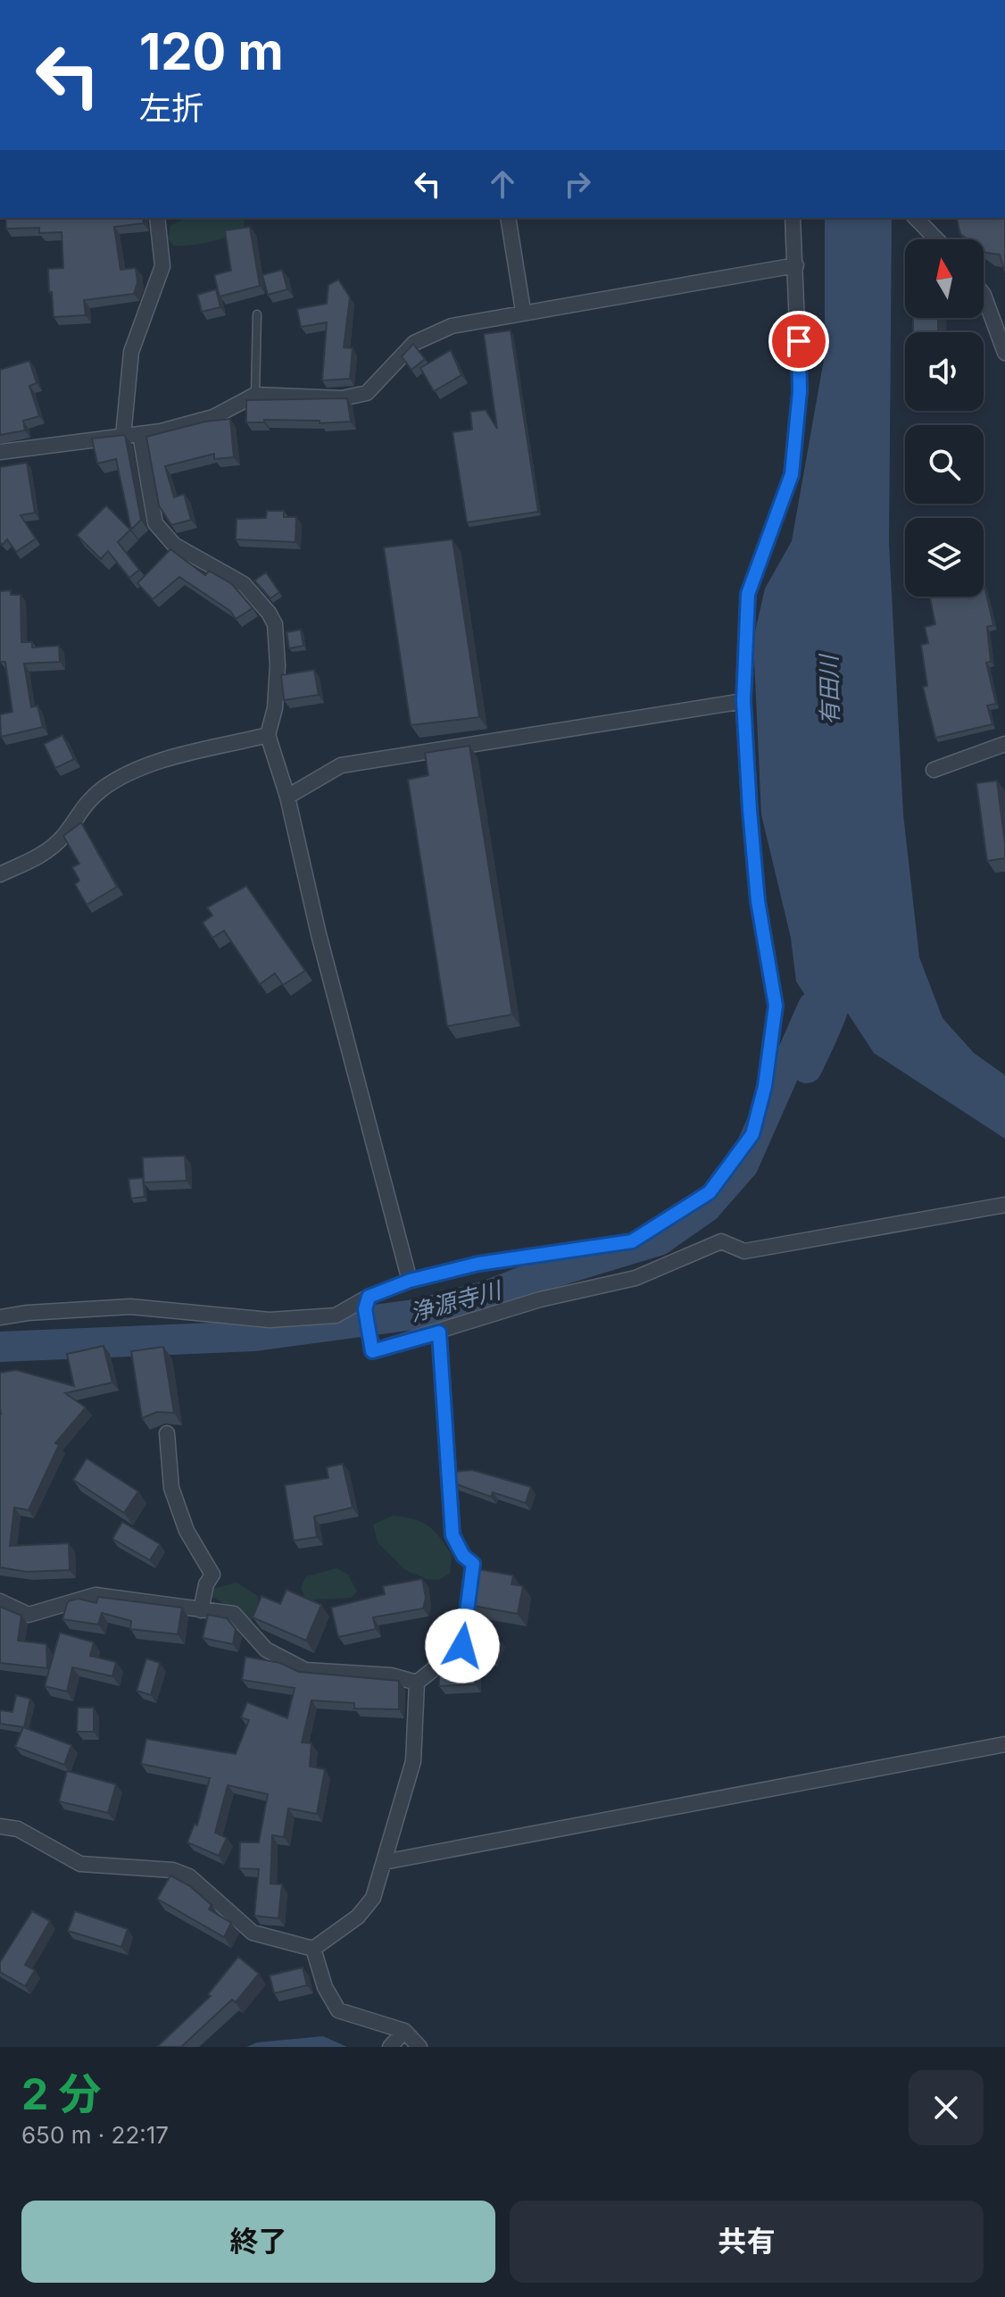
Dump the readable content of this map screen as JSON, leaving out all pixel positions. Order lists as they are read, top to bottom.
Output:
{
  "water": ["有田川", "浄源寺川"],
  "north": "top",
  "page": {
    "turn": ["120 m", "左折"],
    "heading": ["2 分", "650 m · 22:17"],
    "buttons": ["終了", "共有"]
  }
}
